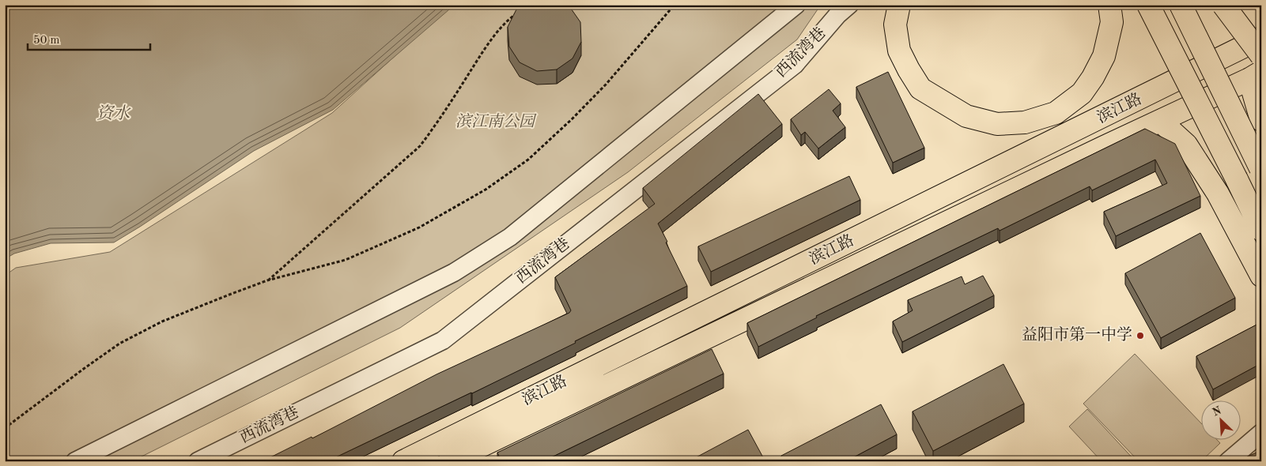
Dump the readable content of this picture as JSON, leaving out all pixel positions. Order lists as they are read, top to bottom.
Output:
{
  "streets": {
    "main road": ["滨江路"],
    "street": ["西流湾巷"]
  },
  "water": ["资水"],
  "parks": ["滨江南公园"],
  "places": ["益阳市第一中学"],
  "scale_bar": "50 m",
  "north": "top left"
}
